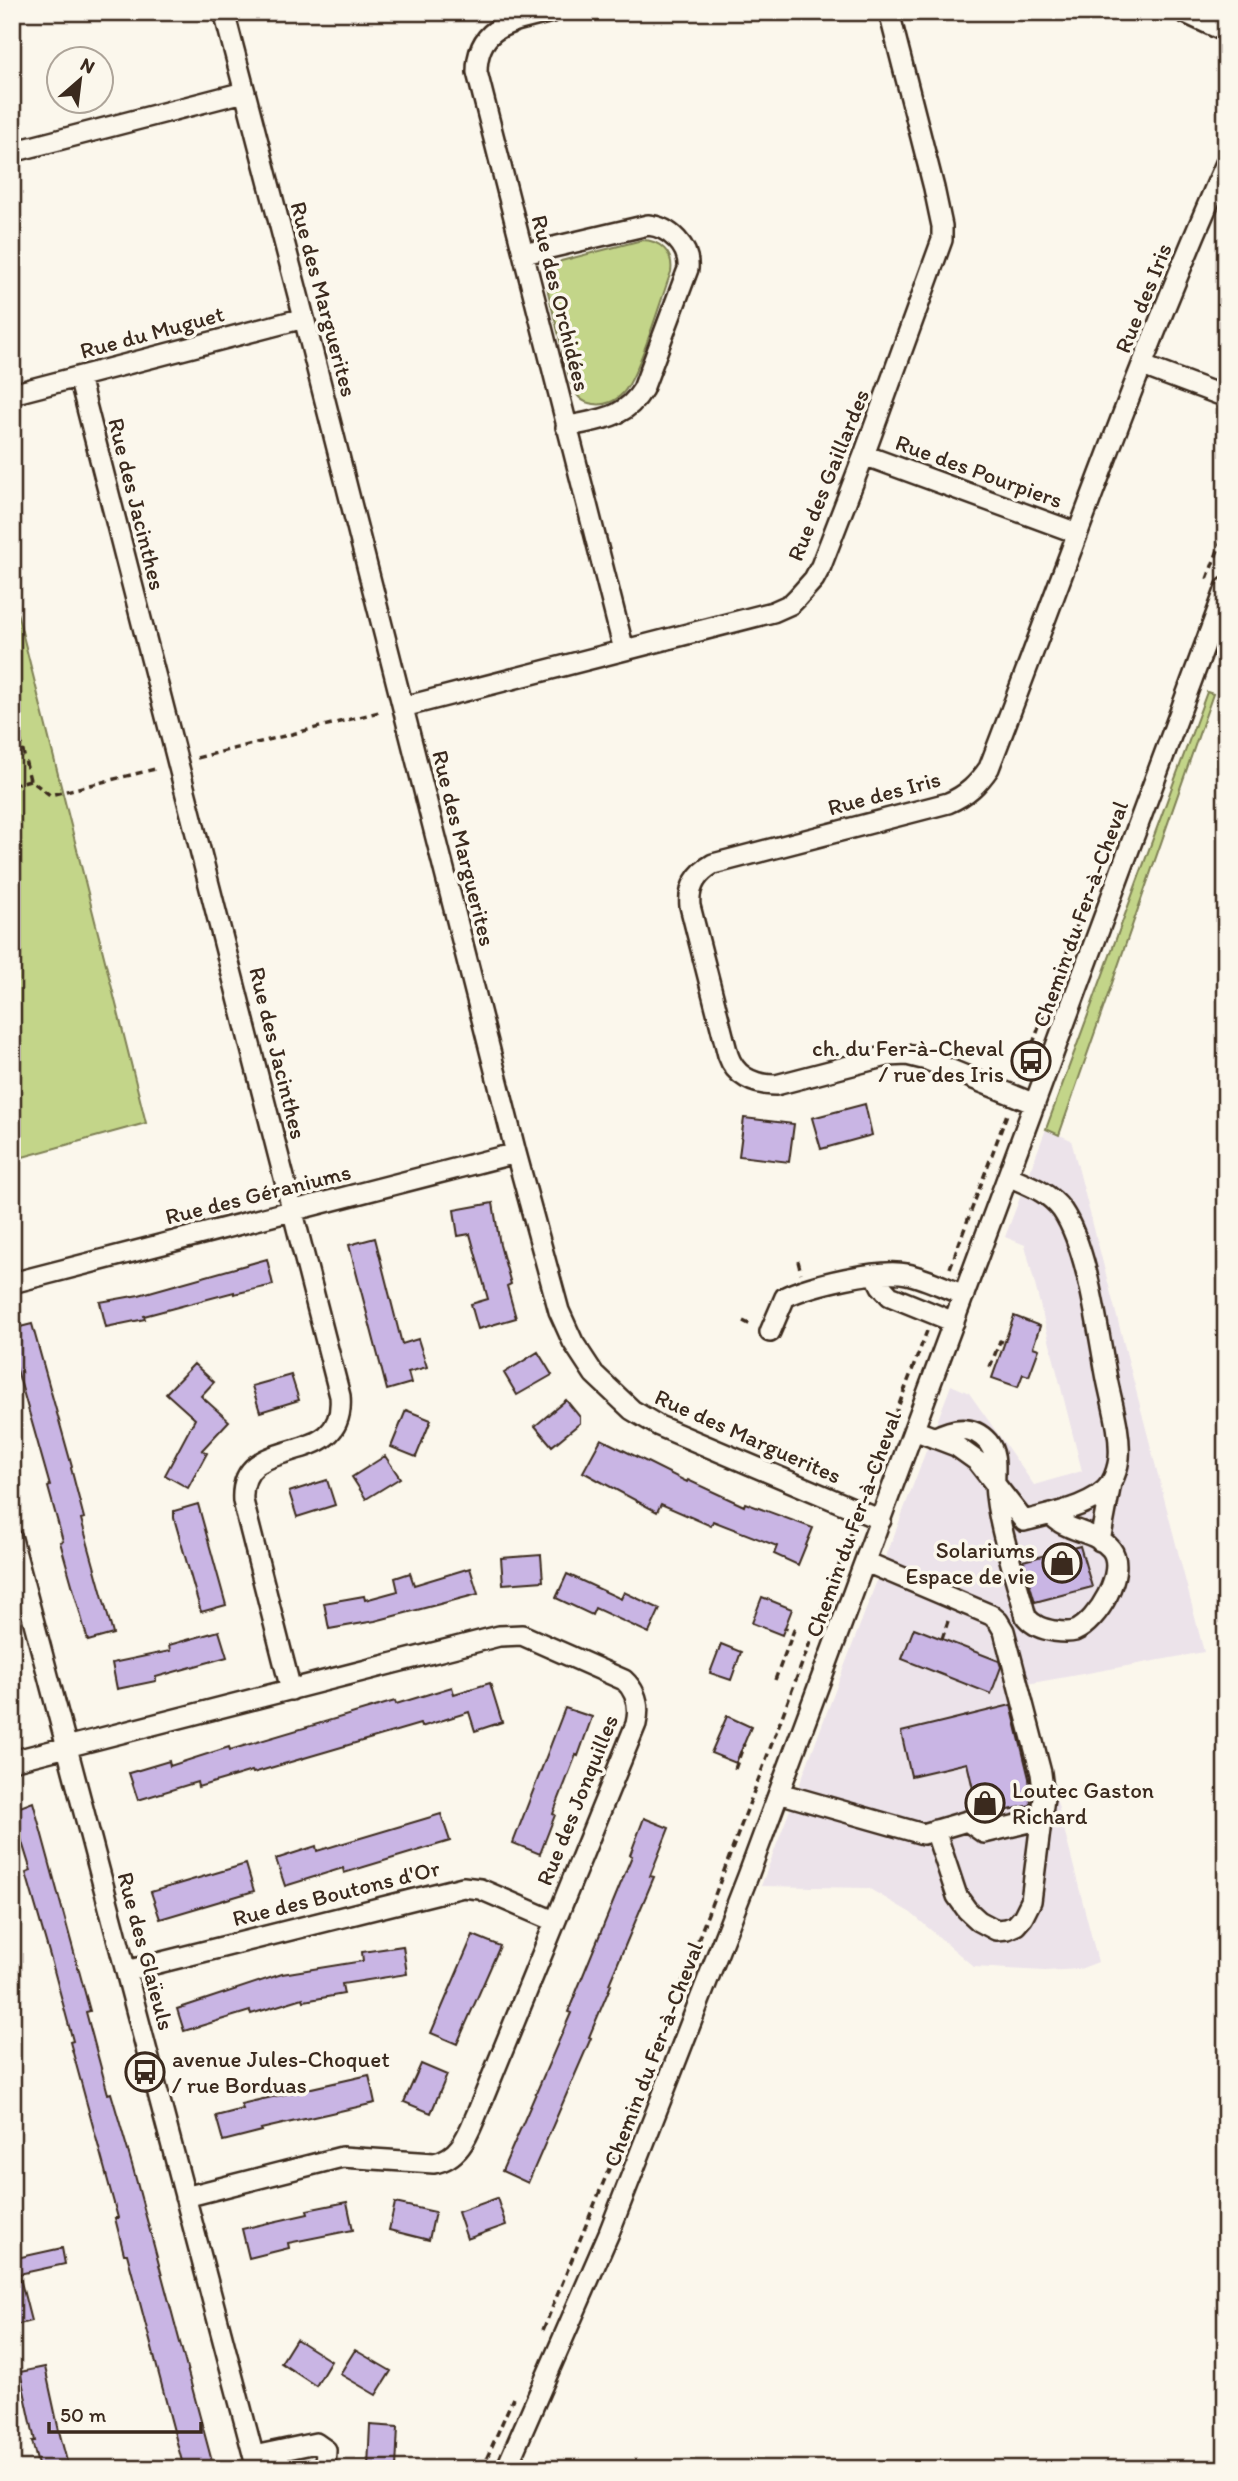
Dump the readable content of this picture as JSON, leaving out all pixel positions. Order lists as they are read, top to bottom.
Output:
{
  "streets": {
    "street": [
      "Rue des Iris",
      "Rue des Marguerites",
      "Rue des Orchidées",
      "Rue du Muguet",
      "Rue des Pourpiers",
      "Rue des Gaillardes",
      "Rue des Jacinthes",
      "Chemin du Fer-à-Cheval",
      "Rue des Géraniums",
      "Rue des Jonquilles",
      "Rue des Boutons d'Or",
      "Rue des Glaïeuls"
    ]
  },
  "crossings": [
    ["Rue des Iris", "Rue des Pourpiers"],
    ["Rue des Iris", "Chemin du Fer-à-Cheval"],
    ["Rue des Marguerites", "Rue du Muguet"],
    ["Rue des Marguerites", "Rue des Gaillardes"],
    ["Rue des Marguerites", "Chemin du Fer-à-Cheval"],
    ["Rue des Marguerites", "Rue des Géraniums"],
    ["Rue des Orchidées", "Rue des Gaillardes"],
    ["Rue du Muguet", "Rue des Jacinthes"],
    ["Rue des Pourpiers", "Rue des Gaillardes"],
    ["Rue des Jacinthes", "Rue des Géraniums"],
    ["Rue des Jacinthes", "Rue des Jonquilles"],
    ["Rue des Jonquilles", "Rue des Boutons d'Or"],
    ["Rue des Jonquilles", "Rue des Glaïeuls"],
    ["Rue des Boutons d'Or", "Rue des Glaïeuls"]
  ],
  "places": {
    "bus stop": ["ch. du Fer-à-Cheval / rue des Iris", "avenue Jules-Choquet / rue Borduas"],
    "shop": ["Solariums Espace de vie", "Loutec Gaston Richard"]
  },
  "scale_bar": "50 m",
  "north": "top right"
}
